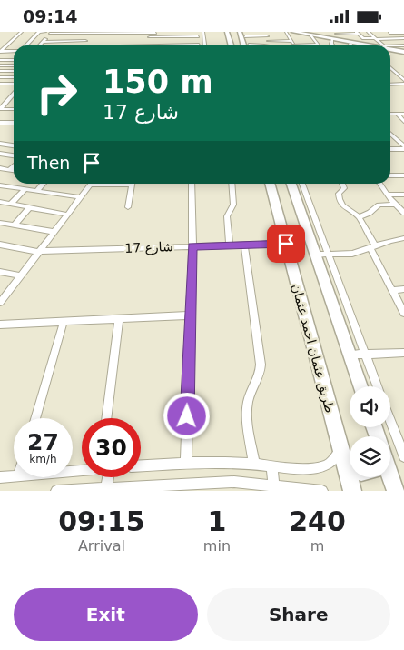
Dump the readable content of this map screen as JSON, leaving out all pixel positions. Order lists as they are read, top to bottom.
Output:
{
  "streets": {
    "main road": ["طريق عثمان احمد عثمان"],
    "street": ["شارع 17"]
  },
  "crossings": [
    ["شارع 17", "طريق عثمان احمد عثمان"]
  ],
  "page": {
    "status": "09:14",
    "turn": ["150 m", "شارع 17"],
    "then": "Then",
    "speed": "27 km/h",
    "limit": "30",
    "eta": [
      "09:15",
      "Arrival",
      "1",
      "min",
      "240",
      "m"
    ],
    "buttons": ["Exit", "Share"]
  }
}
